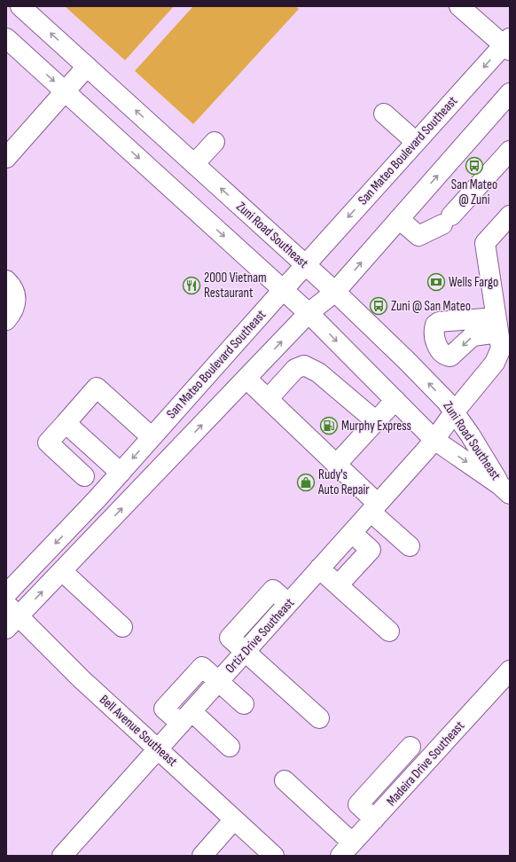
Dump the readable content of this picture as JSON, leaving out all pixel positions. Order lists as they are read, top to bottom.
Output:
{
  "streets": {
    "main road": [
      "San Mateo Boulevard Southeast",
      "Zuni Road Southeast",
      "Ortiz Drive Southeast",
      "Bell Avenue Southeast",
      "Madeira Drive Southeast"
    ]
  },
  "crossings": [
    ["San Mateo Boulevard Southeast", "Zuni Road Southeast"],
    ["Zuni Road Southeast", "Ortiz Drive Southeast"],
    ["Ortiz Drive Southeast", "Bell Avenue Southeast"]
  ],
  "places": {
    "bus stop": ["San Mateo @ Zuni", "Zuni @ San Mateo"],
    "bank": ["Wells Fargo"],
    "restaurant": ["2000 Vietnam Restaurant"],
    "fuel station": ["Murphy Express"],
    "shop": ["Rudy's Auto Repair"]
  }
}
